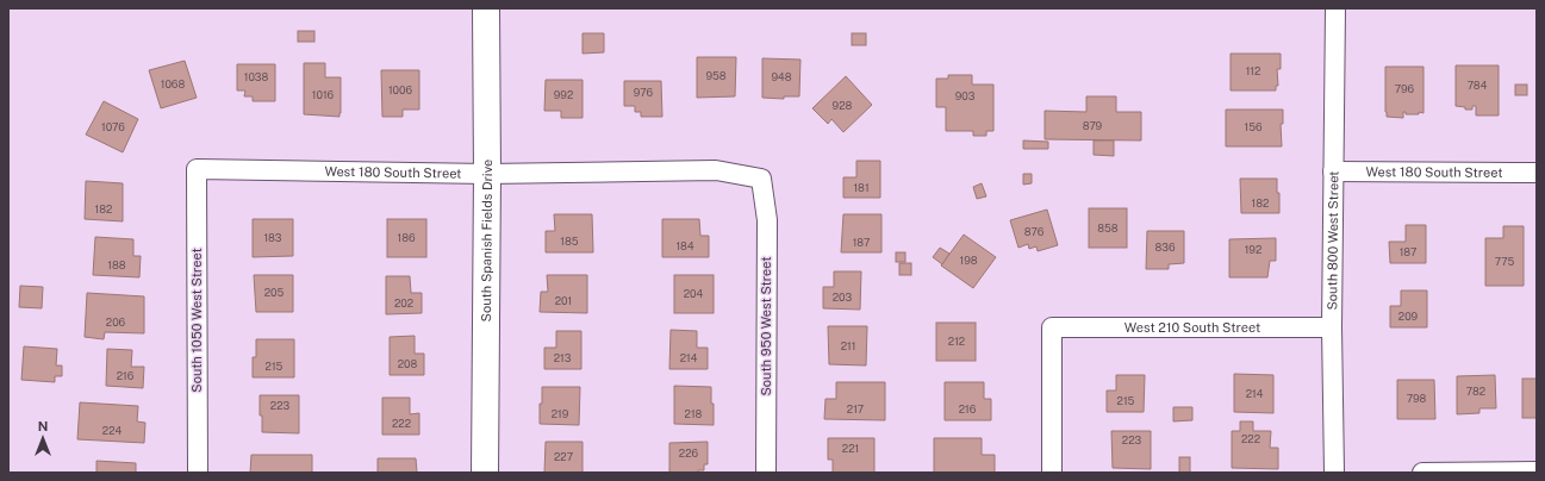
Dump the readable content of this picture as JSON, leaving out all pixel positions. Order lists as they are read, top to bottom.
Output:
{
  "streets": {
    "street": [
      "West 180 South Street",
      "South Spanish Fields Drive",
      "South 800 West Street",
      "South 1050 West Street",
      "South 950 West Street",
      "West 210 South Street"
    ]
  },
  "crossings": [
    ["West 180 South Street", "South Spanish Fields Drive"],
    ["West 180 South Street", "South 800 West Street"],
    ["West 180 South Street", "South 1050 West Street"],
    ["West 180 South Street", "South 950 West Street"],
    ["South 800 West Street", "West 210 South Street"]
  ],
  "house_numbers": [
    "112",
    "958",
    "1038",
    "948",
    "1068",
    "784",
    "796",
    "1006",
    "976",
    "1016",
    "992",
    "903",
    "928",
    "879",
    "1076",
    "156",
    "181",
    "182",
    "182",
    "858",
    "876",
    "183",
    "186",
    "185",
    "187",
    "184",
    "836",
    "192",
    "187",
    "198",
    "775",
    "188",
    "205",
    "204",
    "203",
    "201",
    "202",
    "209",
    "206",
    "212",
    "211",
    "213",
    "214",
    "208",
    "215",
    "216",
    "782",
    "214",
    "798",
    "215",
    "223",
    "217",
    "216",
    "219",
    "218",
    "222",
    "224",
    "222",
    "223",
    "221",
    "226",
    "227"
  ],
  "north": "top"
}
